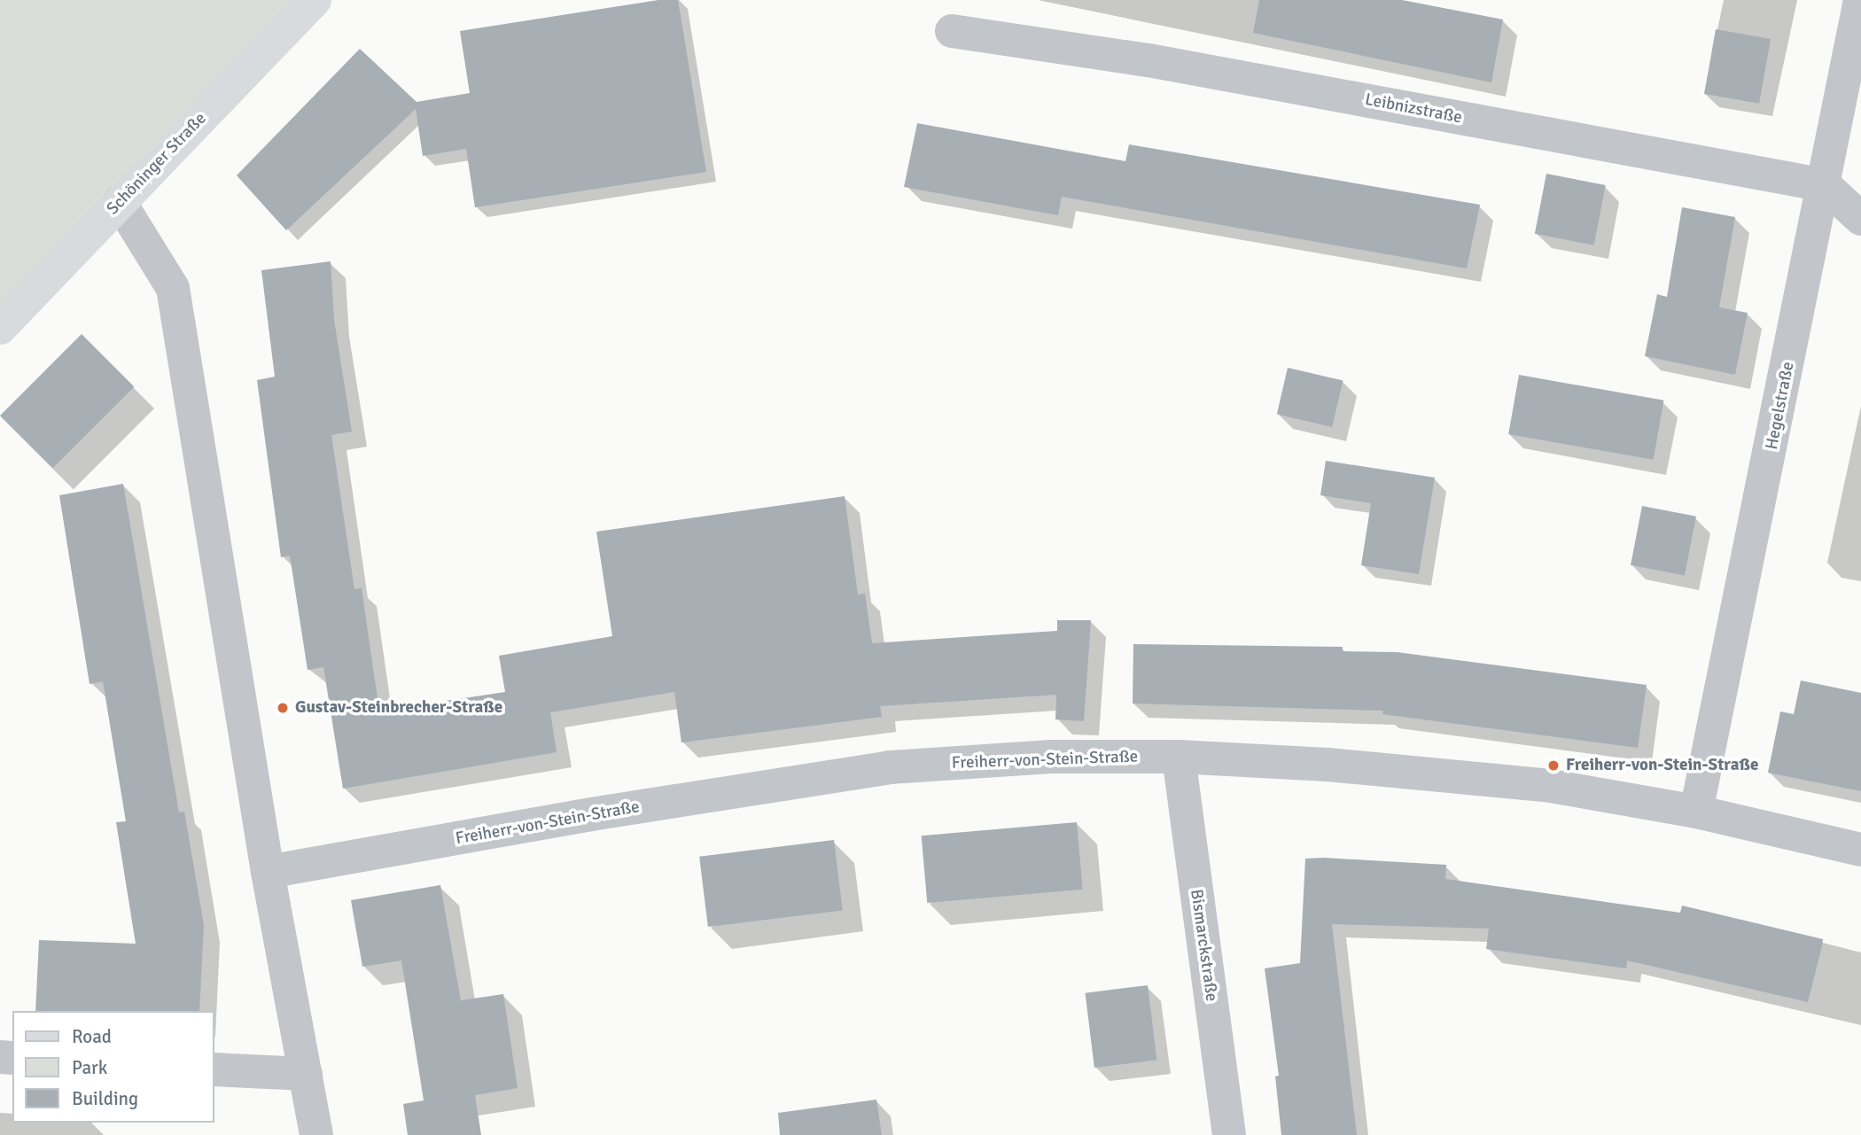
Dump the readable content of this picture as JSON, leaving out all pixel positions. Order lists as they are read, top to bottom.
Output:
{
  "streets": {
    "main road": ["Schöninger Straße"],
    "street": [
      "Leibnizstraße",
      "Hegelstraße",
      "Freiherr-von-Stein-Straße",
      "Bismarckstraße"
    ]
  },
  "crossings": [
    ["Leibnizstraße", "Hegelstraße"],
    ["Hegelstraße", "Freiherr-von-Stein-Straße"],
    ["Freiherr-von-Stein-Straße", "Bismarckstraße"]
  ],
  "places": ["Gustav-Steinbrecher-Straße", "Freiherr-von-Stein-Straße"],
  "legend": ["Road", "Park", "Building"]
}
